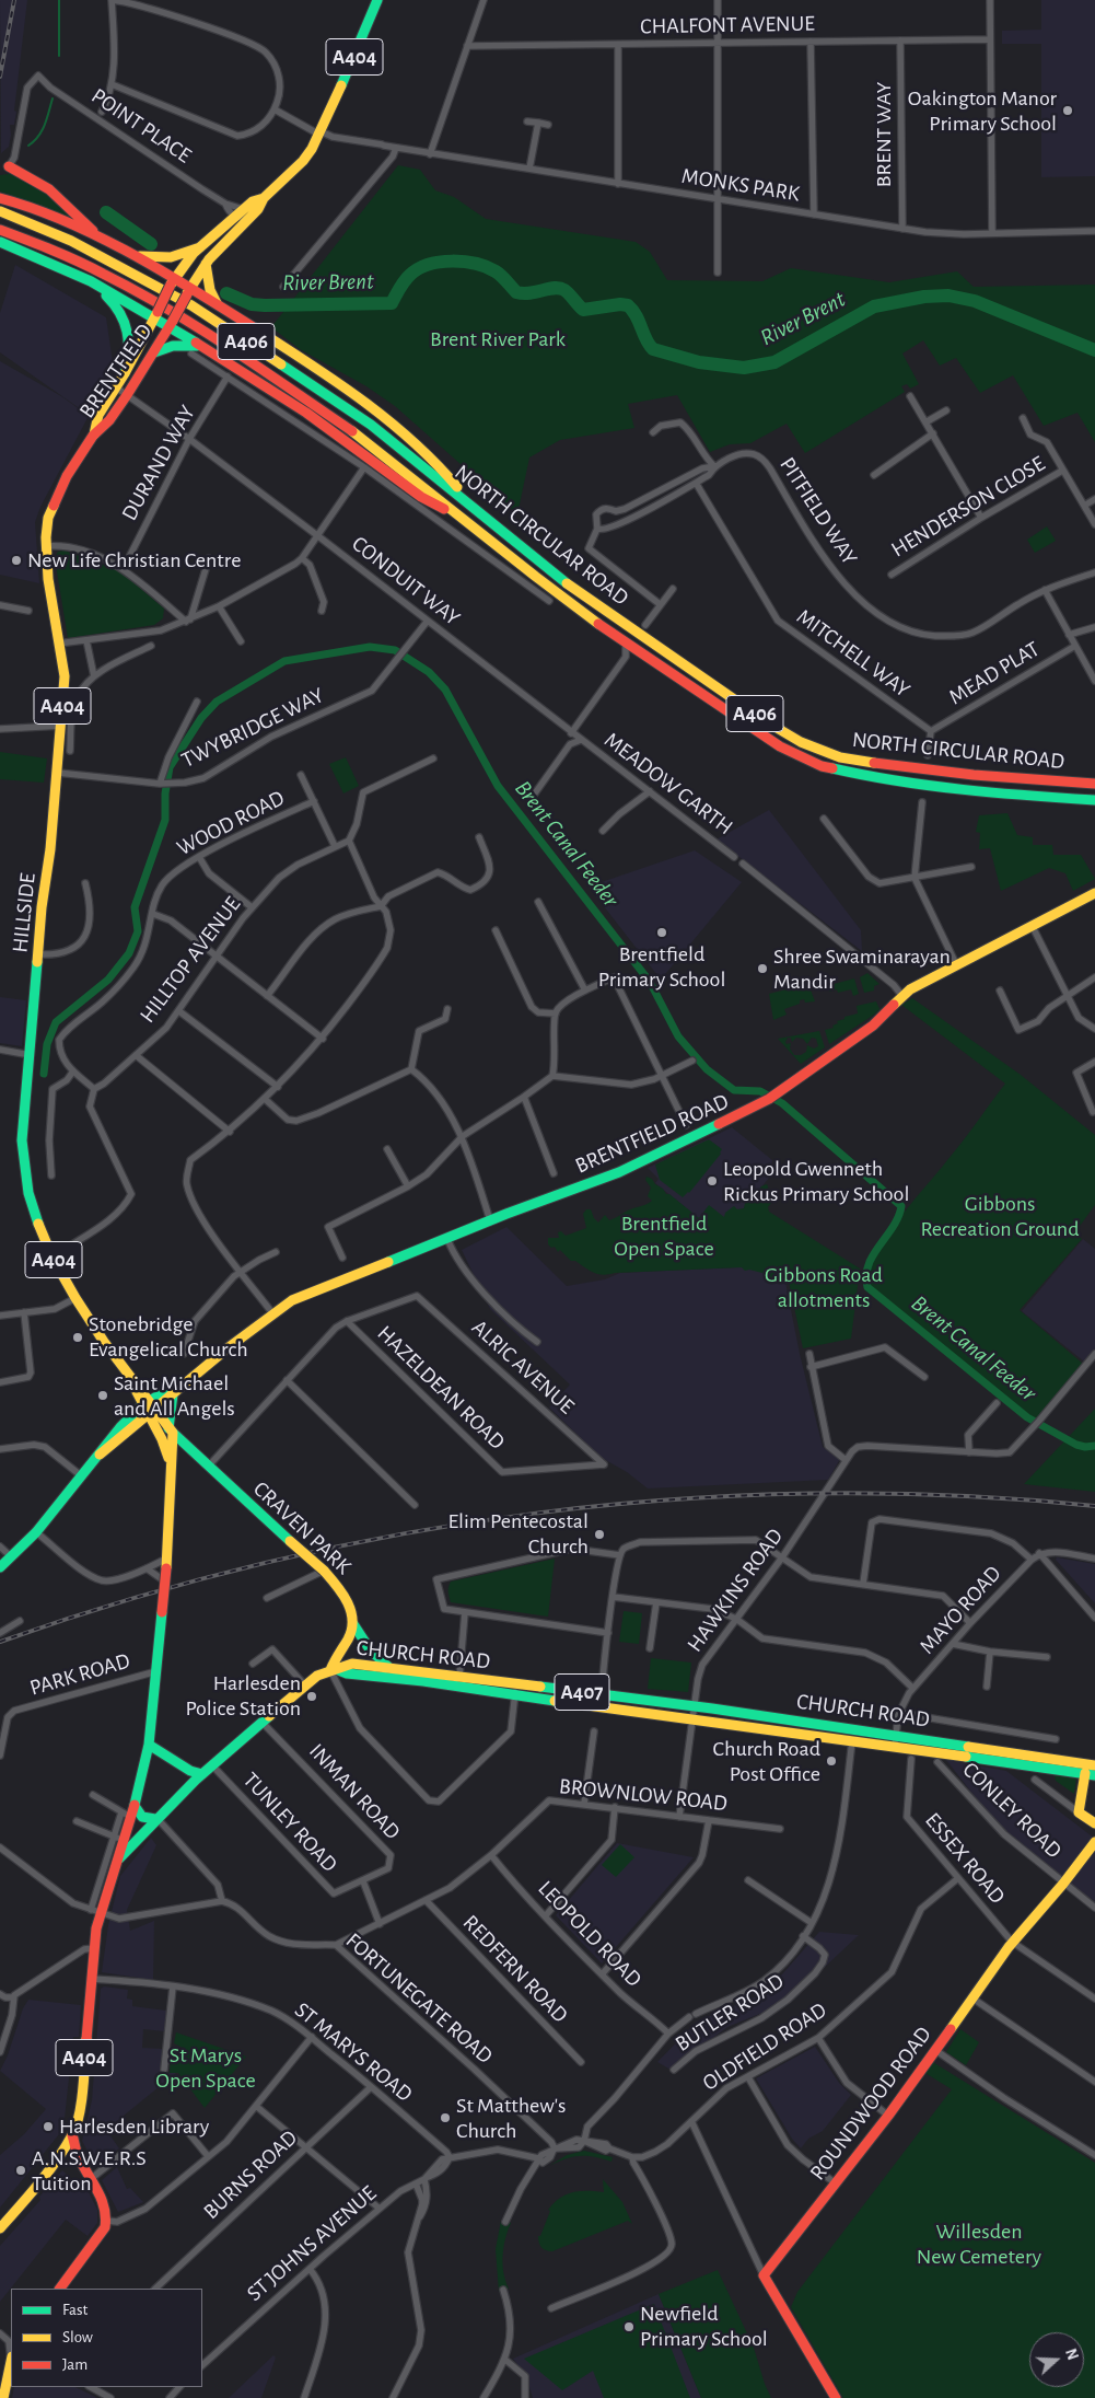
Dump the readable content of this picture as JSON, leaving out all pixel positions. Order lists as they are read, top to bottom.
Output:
{
  "streets": {
    "main road": [
      "A404",
      "A406",
      "BRENTFIELD",
      "NORTH CIRCULAR ROAD",
      "HILLSIDE",
      "BRENTFIELD ROAD",
      "CRAVEN PARK",
      "CHURCH ROAD",
      "A407",
      "ROUNDWOOD ROAD"
    ],
    "street": [
      "CHALFONT AVENUE",
      "POINT PLACE",
      "BRENT WAY",
      "MONKS PARK",
      "DURAND WAY",
      "HENDERSON CLOSE",
      "PITFIELD WAY",
      "CONDUIT WAY",
      "MITCHELL WAY",
      "MEAD PLAT",
      "TWYBRIDGE WAY",
      "MEADOW GARTH",
      "WOOD ROAD",
      "HILLTOP AVENUE",
      "ALRIC AVENUE",
      "HAZELDEAN ROAD",
      "HAWKINS ROAD",
      "MAYO ROAD",
      "PARK ROAD",
      "INMAN ROAD",
      "BROWNLOW ROAD",
      "CONLEY ROAD",
      "TUNLEY ROAD",
      "ESSEX ROAD",
      "LEOPOLD ROAD",
      "REDFERN ROAD",
      "FORTUNEGATE ROAD",
      "BUTLER ROAD",
      "OLDFIELD ROAD",
      "ST MARYS ROAD",
      "BURNS ROAD",
      "ST JOHNS AVENUE"
    ]
  },
  "crossings": [
    ["CHALFONT AVENUE", "BRENT WAY"],
    ["A404", "POINT PLACE"],
    ["A404", "MONKS PARK"],
    ["A404", "BRENTFIELD"],
    ["A404", "HILLSIDE"],
    ["A404", "BRENTFIELD ROAD"],
    ["A404", "CRAVEN PARK"],
    ["A404", "PARK ROAD"],
    ["A404", "A407"],
    ["A404", "ST MARYS ROAD"],
    ["BRENT WAY", "MONKS PARK"],
    ["BRENTFIELD", "CONDUIT WAY"],
    ["BRENTFIELD", "HILLSIDE"],
    ["DURAND WAY", "CONDUIT WAY"],
    ["PITFIELD WAY", "MITCHELL WAY"],
    ["CONDUIT WAY", "TWYBRIDGE WAY"],
    ["CONDUIT WAY", "MEADOW GARTH"],
    ["MITCHELL WAY", "MEAD PLAT"],
    ["TWYBRIDGE WAY", "HILLSIDE"],
    ["MEADOW GARTH", "BRENTFIELD ROAD"],
    ["WOOD ROAD", "HILLTOP AVENUE"],
    ["HILLSIDE", "BRENTFIELD ROAD"],
    ["HILLSIDE", "CRAVEN PARK"],
    ["BRENTFIELD ROAD", "CRAVEN PARK"],
    ["ALRIC AVENUE", "HAZELDEAN ROAD"],
    ["CRAVEN PARK", "CHURCH ROAD"],
    ["HAWKINS ROAD", "CHURCH ROAD"],
    ["HAWKINS ROAD", "BROWNLOW ROAD"],
    ["MAYO ROAD", "CHURCH ROAD"],
    ["CHURCH ROAD", "A407"],
    ["A407", "INMAN ROAD"],
    ["A407", "TUNLEY ROAD"],
    ["INMAN ROAD", "TUNLEY ROAD"],
    ["BROWNLOW ROAD", "LEOPOLD ROAD"],
    ["CONLEY ROAD", "ROUNDWOOD ROAD"],
    ["ESSEX ROAD", "OLDFIELD ROAD"],
    ["ESSEX ROAD", "ROUNDWOOD ROAD"],
    ["ST MARYS ROAD", "BURNS ROAD"],
    ["ST MARYS ROAD", "ST JOHNS AVENUE"]
  ],
  "water": ["River Brent", "Brent Canal Feeder"],
  "parks": [
    "Brent River Park",
    "Gibbons Recreation Ground",
    "Brentfield Open Space",
    "Gibbons Road allotments",
    "St Marys Open Space",
    "Willesden New Cemetery"
  ],
  "places": [
    "Oakington Manor Primary School",
    "New Life Christian Centre",
    "Brentfield Primary School",
    "Shree Swaminarayan Mandir",
    "Leopold Gwenneth Rickus Primary School",
    "Stonebridge Evangelical Church",
    "Saint Michael and All Angels",
    "Elim Pentecostal Church",
    "Harlesden Police Station",
    "Church Road Post Office",
    "St Matthew's Church",
    "Harlesden Library",
    "A.N.S.W.E.R.S Tuition",
    "Newfield Primary School"
  ],
  "legend": ["Fast", "Slow", "Jam"],
  "north": "right"
}
